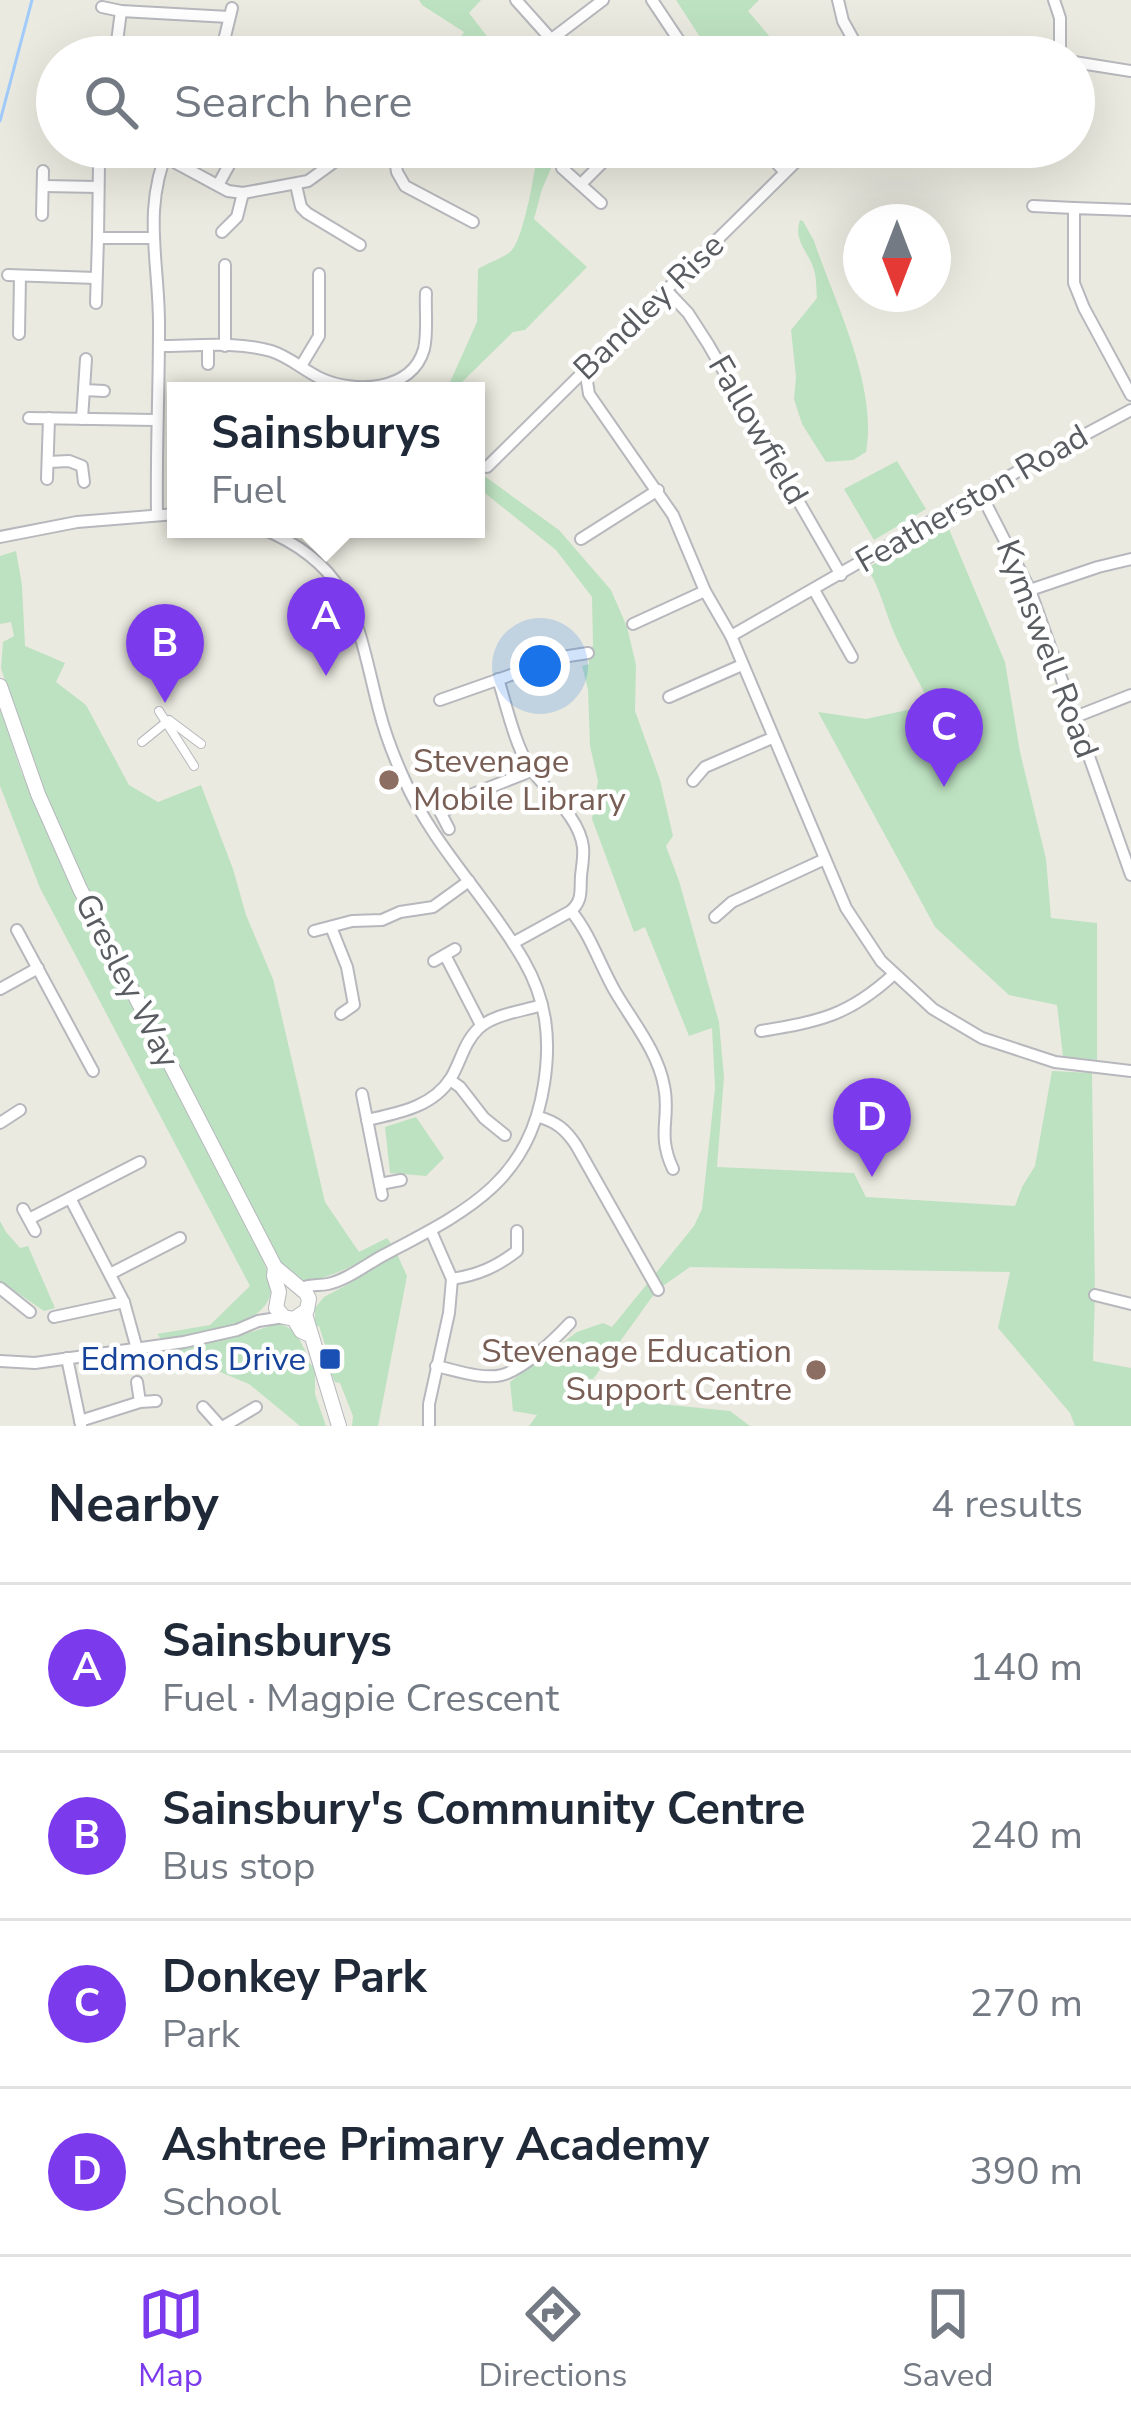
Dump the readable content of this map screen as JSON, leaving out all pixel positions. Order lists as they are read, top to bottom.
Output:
{
  "streets": {
    "street": [
      "Bandley Rise",
      "Fallowfield",
      "Featherston Road",
      "Kymswell Road",
      "Gresley Way"
    ]
  },
  "crossings": [
    ["Bandley Rise", "Fallowfield"],
    ["Fallowfield", "Featherston Road"],
    ["Featherston Road", "Kymswell Road"]
  ],
  "places": {
    "other": ["Stevenage Mobile Library", "Stevenage Education Support Centre"],
    "transit": ["Edmonds Drive"]
  },
  "north": "bottom",
  "page": {
    "search": "Search here",
    "popup": ["Sainsburys", "Fuel"],
    "pins": [
      "A",
      "B",
      "C",
      "D"
    ],
    "heading": ["Nearby", "4 results"],
    "list": [
      {
        "mark": "A",
        "name": "Sainsburys",
        "note": "Fuel · Magpie Crescent",
        "value": "140 m"
      },
      {
        "mark": "B",
        "name": "Sainsbury's Community Centre",
        "note": "Bus stop",
        "value": "240 m"
      },
      {
        "mark": "C",
        "name": "Donkey Park",
        "note": "Park",
        "value": "270 m"
      },
      {
        "mark": "D",
        "name": "Ashtree Primary Academy",
        "note": "School",
        "value": "390 m"
      }
    ],
    "nav": ["Map", "Directions", "Saved"]
  }
}
